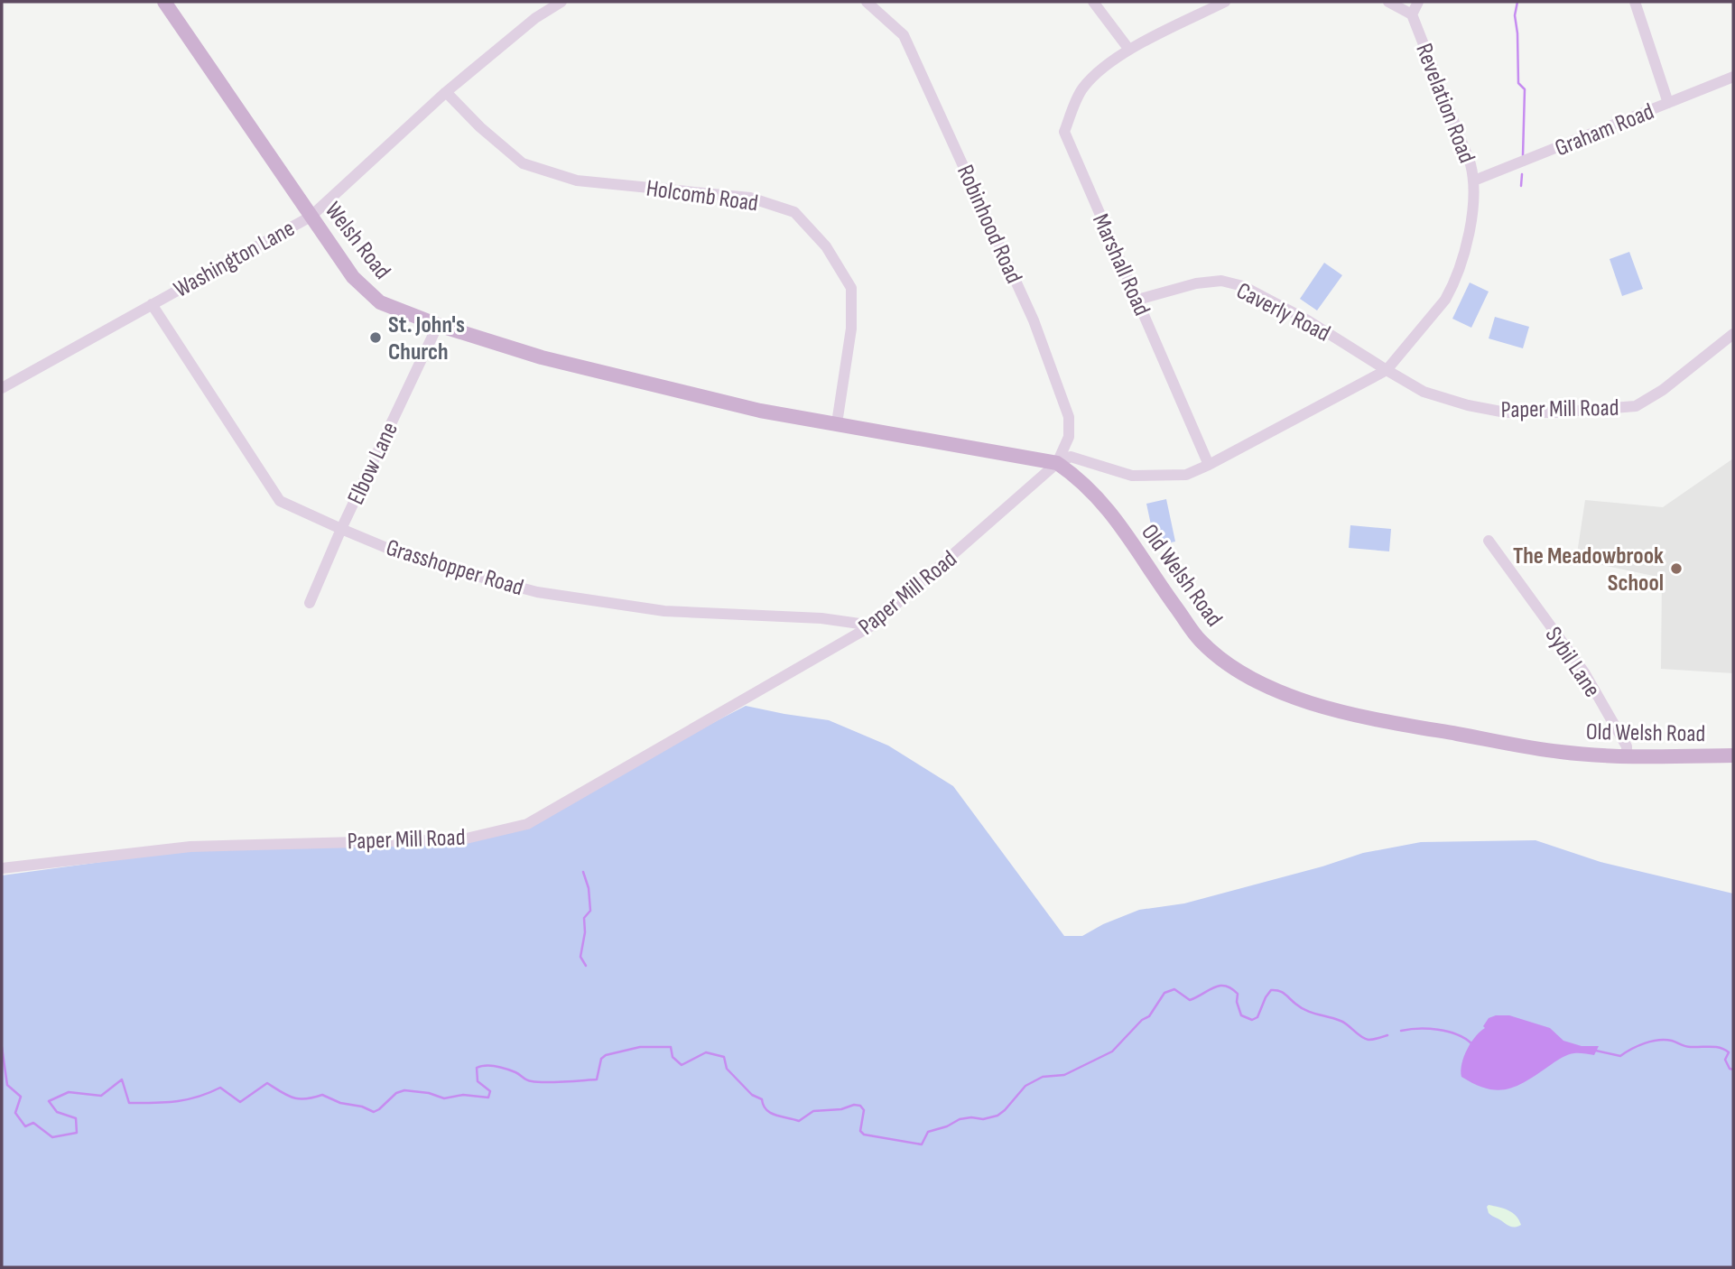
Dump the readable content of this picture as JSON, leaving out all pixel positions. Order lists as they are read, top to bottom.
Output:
{
  "streets": {
    "main road": ["Welsh Road", "Old Welsh Road"],
    "street": [
      "Revelation Road",
      "Graham Road",
      "Holcomb Road",
      "Robinhood Road",
      "Washington Lane",
      "Marshall Road",
      "Caverly Road",
      "Paper Mill Road",
      "Elbow Lane",
      "Grasshopper Road",
      "Sybil Lane"
    ]
  },
  "crossings": [
    ["Revelation Road", "Graham Road"],
    ["Revelation Road", "Caverly Road"],
    ["Revelation Road", "Paper Mill Road"],
    ["Holcomb Road", "Washington Lane"],
    ["Holcomb Road", "Old Welsh Road"],
    ["Robinhood Road", "Paper Mill Road"],
    ["Robinhood Road", "Old Welsh Road"],
    ["Welsh Road", "Washington Lane"],
    ["Welsh Road", "Elbow Lane"],
    ["Welsh Road", "Old Welsh Road"],
    ["Washington Lane", "Grasshopper Road"],
    ["Marshall Road", "Caverly Road"],
    ["Caverly Road", "Paper Mill Road"],
    ["Paper Mill Road", "Grasshopper Road"],
    ["Paper Mill Road", "Old Welsh Road"],
    ["Elbow Lane", "Grasshopper Road"],
    ["Old Welsh Road", "Sybil Lane"]
  ],
  "places": ["St. John's Church", "The Meadowbrook School"]
}
